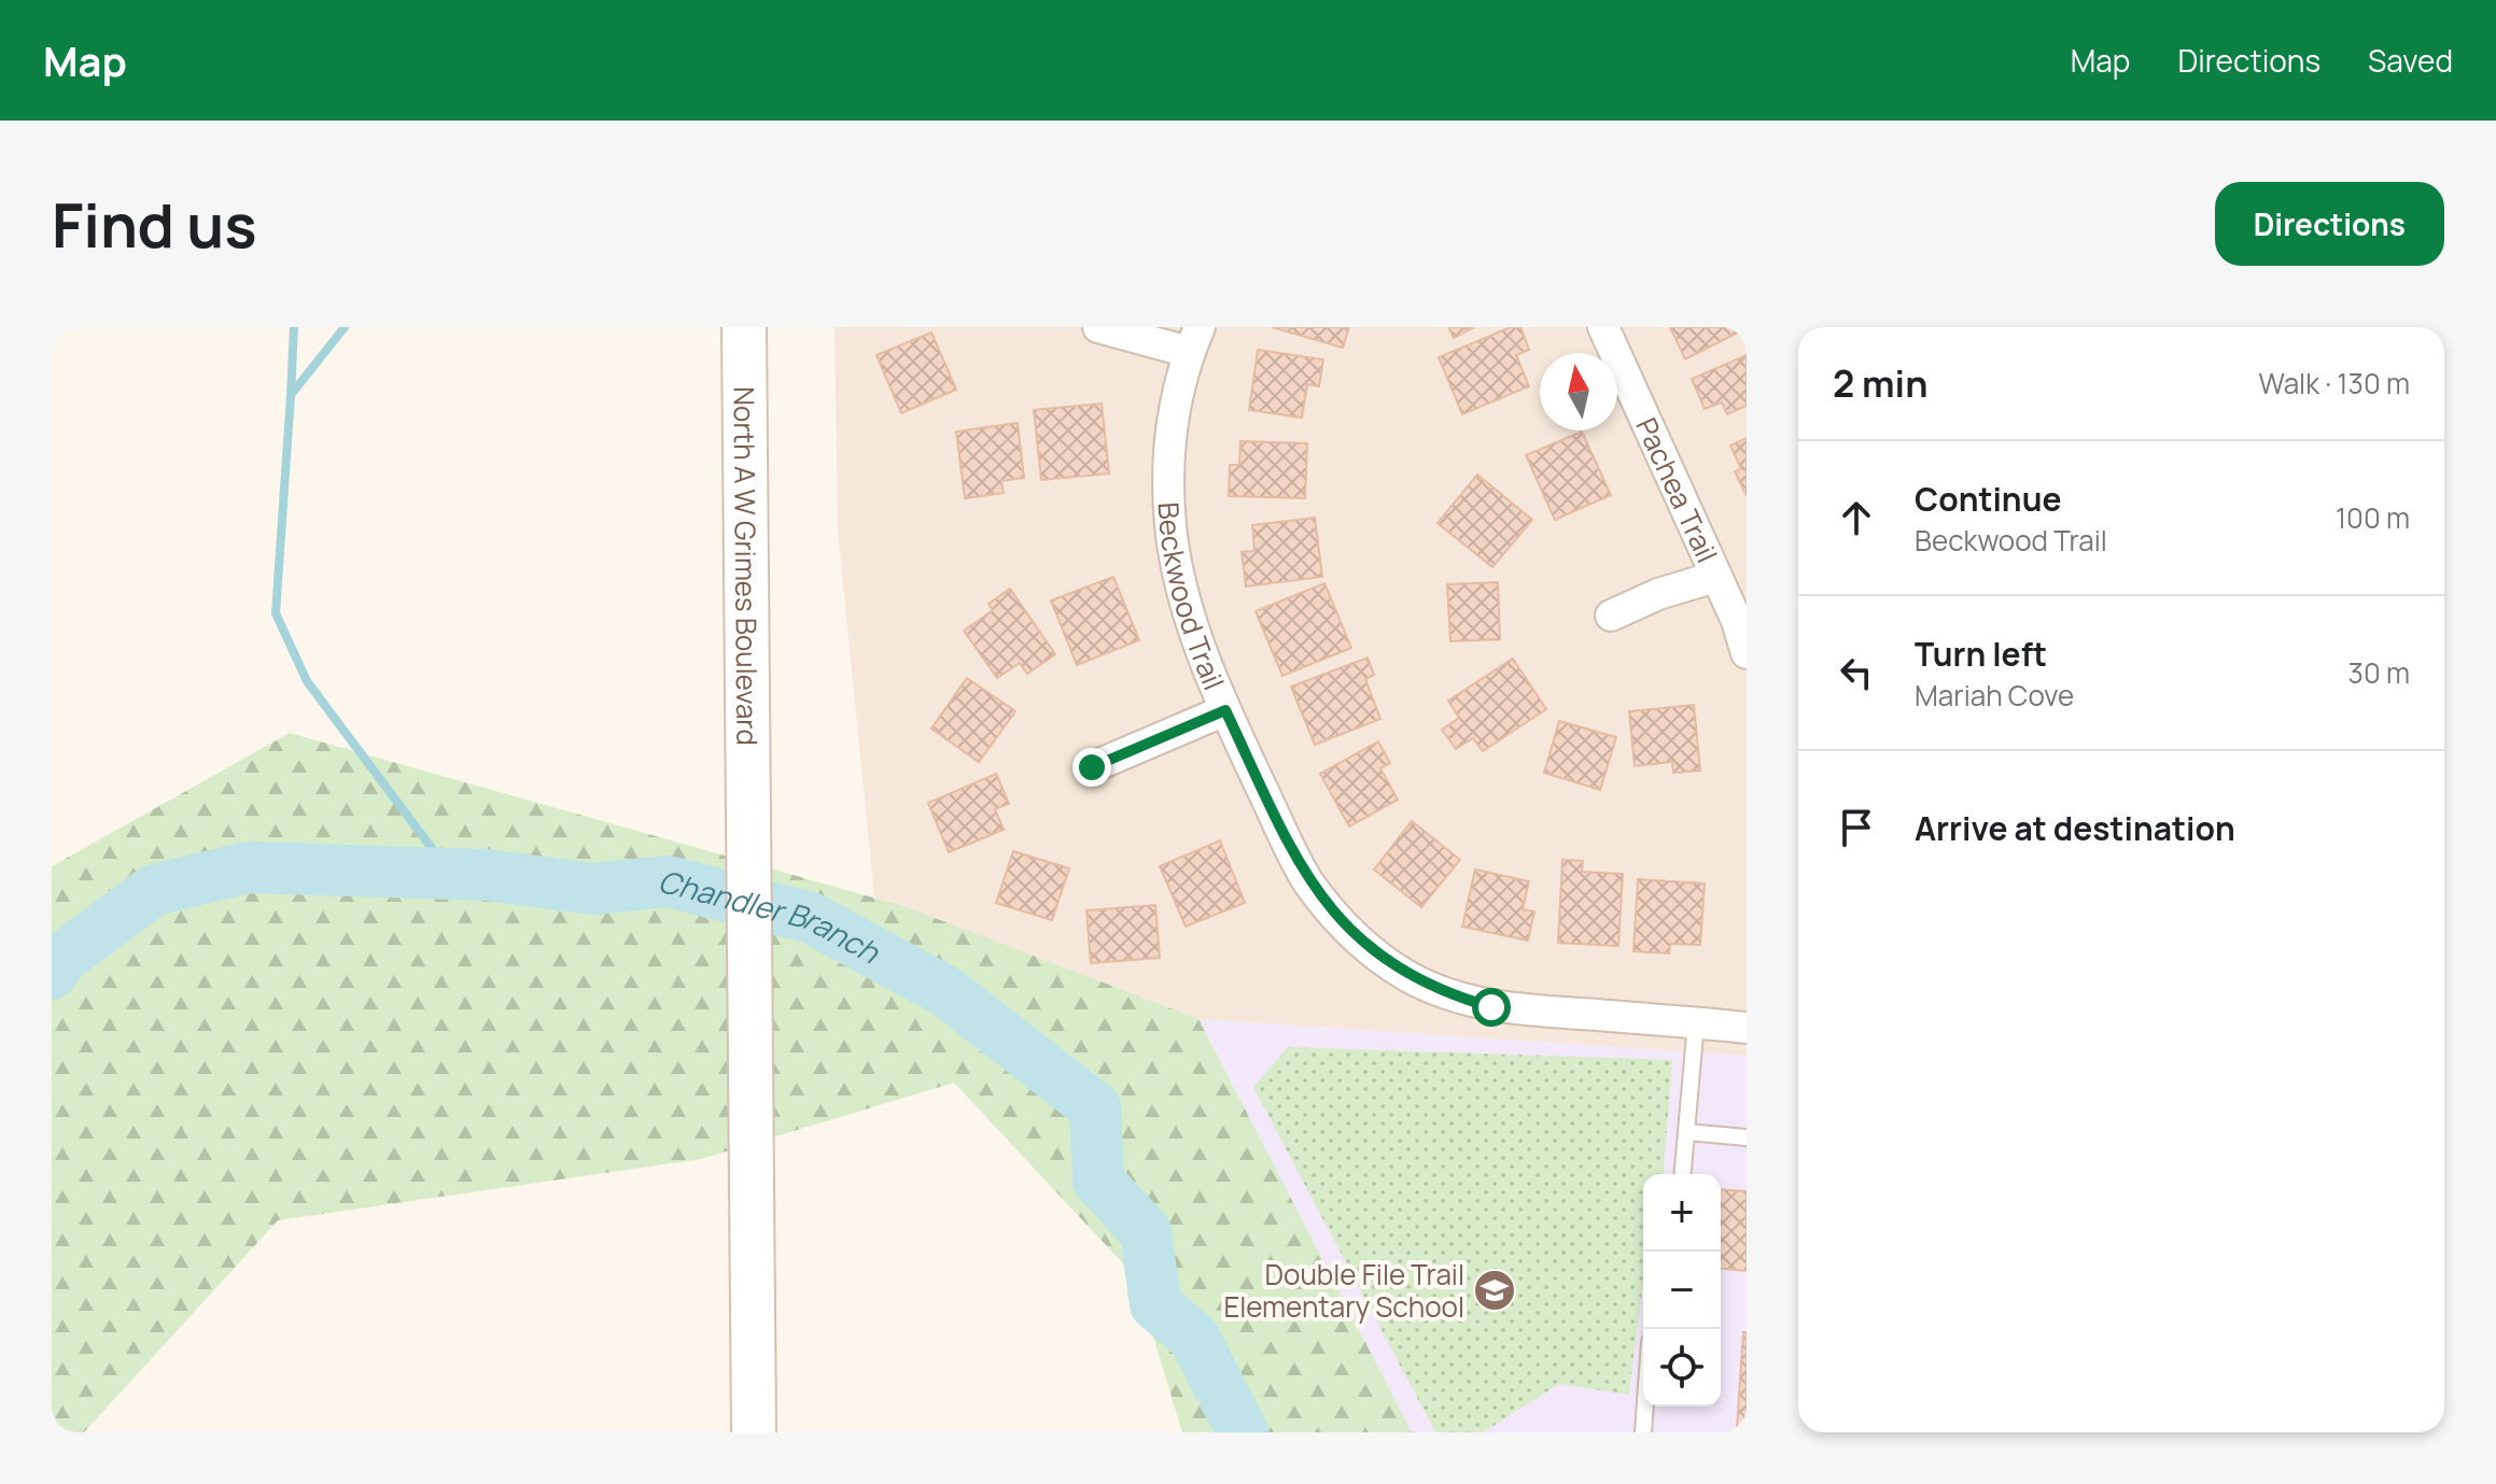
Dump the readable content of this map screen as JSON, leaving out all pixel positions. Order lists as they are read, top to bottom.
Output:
{
  "streets": {
    "main road": ["North A W Grimes Boulevard"],
    "street": ["Pachea Trail", "Beckwood Trail"]
  },
  "water": ["Chandler Branch"],
  "places": {
    "school or university": ["Double File Trail Elementary School"]
  },
  "north": "top",
  "page": {
    "header": "Map",
    "nav": ["Map", "Directions", "Saved"],
    "buttons": "Directions",
    "title": "Find us",
    "heading": ["2 min", "Walk · 130 m"],
    "list": [
      ["Continue", "Beckwood Trail", "100 m"],
      ["Turn left", "Mariah Cove", "30 m"],
      "Arrive at destination"
    ],
    "map_buttons": ["+", "−"]
  }
}
